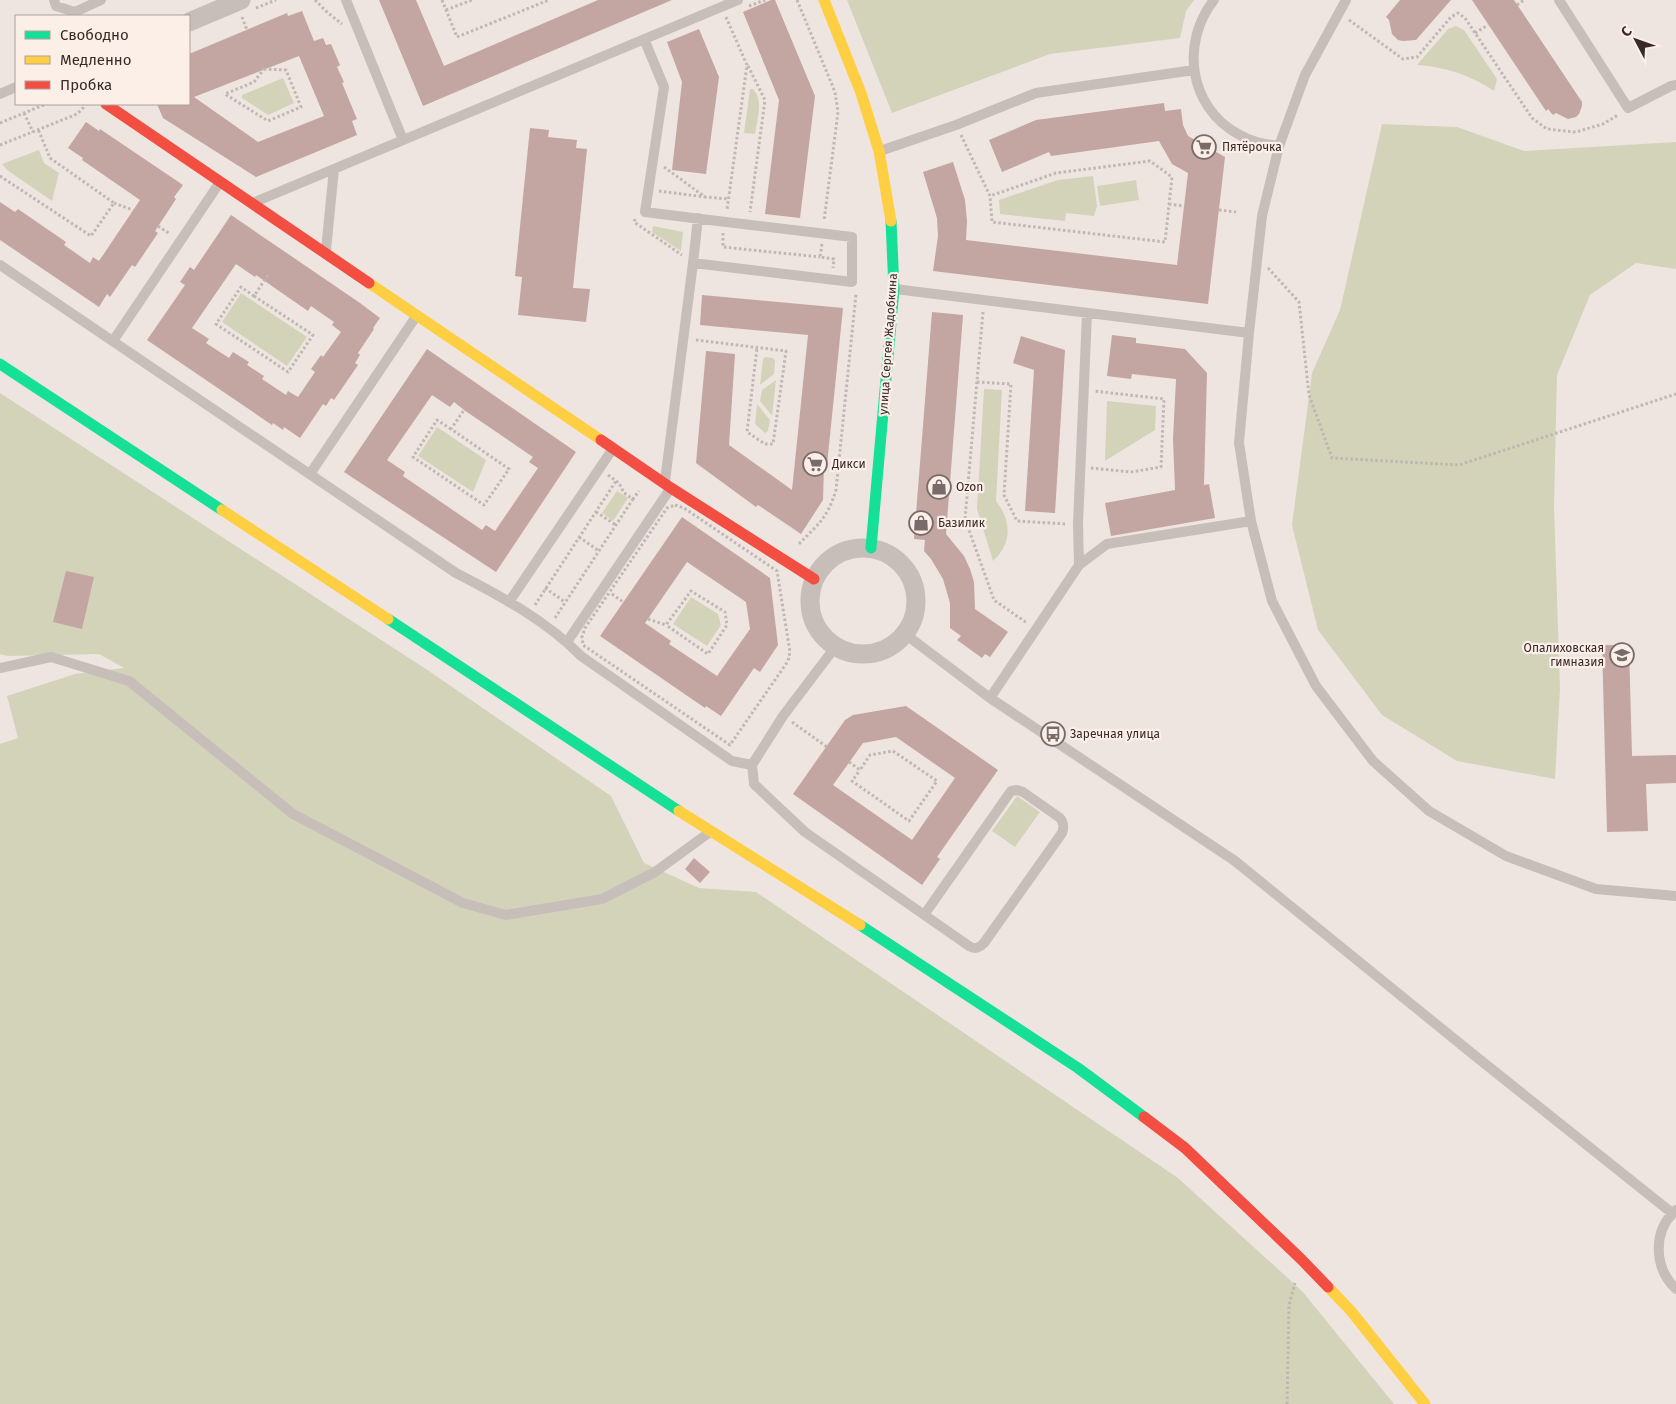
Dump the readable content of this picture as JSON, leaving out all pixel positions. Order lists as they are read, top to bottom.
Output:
{
  "streets": {
    "street": ["улица Сергея Жадобкина"]
  },
  "places": {
    "supermarket": ["Пятёрочка", "Дикси"],
    "shop": ["Ozon", "Базилик"],
    "school or university": ["Опалиховская гимназия"],
    "bus stop": ["Заречная улица"]
  },
  "legend": ["Свободно", "Медленно", "Пробка"],
  "north": "top left"
}
